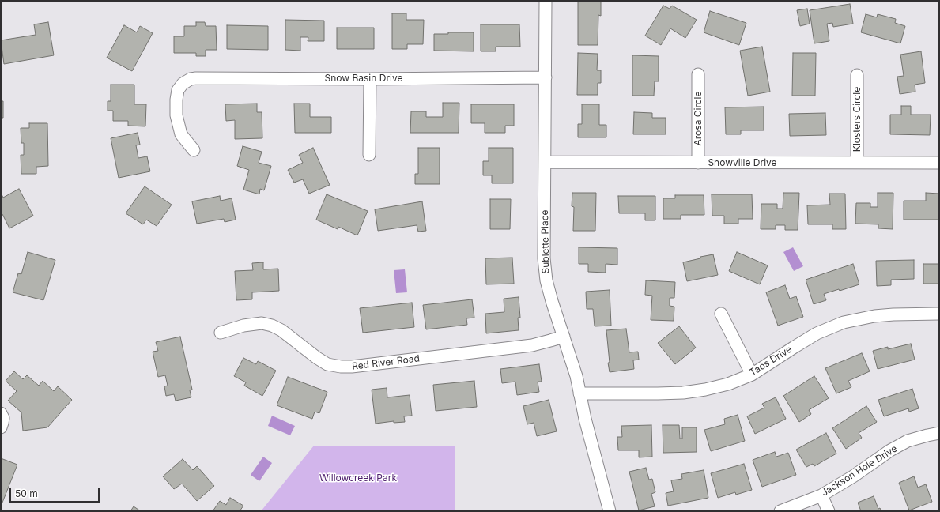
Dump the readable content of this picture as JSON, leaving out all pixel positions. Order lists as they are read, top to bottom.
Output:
{
  "streets": {
    "street": [
      "Snow Basin Drive",
      "Arosa Circle",
      "Klosters Circle",
      "Snowville Drive",
      "Sublette Place",
      "Taos Drive",
      "Red River Road",
      "Jackson Hole Drive"
    ]
  },
  "crossings": [
    ["Snow Basin Drive", "Sublette Place"],
    ["Arosa Circle", "Snowville Drive"],
    ["Klosters Circle", "Snowville Drive"],
    ["Snowville Drive", "Sublette Place"],
    ["Sublette Place", "Taos Drive"],
    ["Sublette Place", "Red River Road"]
  ],
  "parks": ["Willowcreek Park"],
  "scale_bar": "50 m"
}
